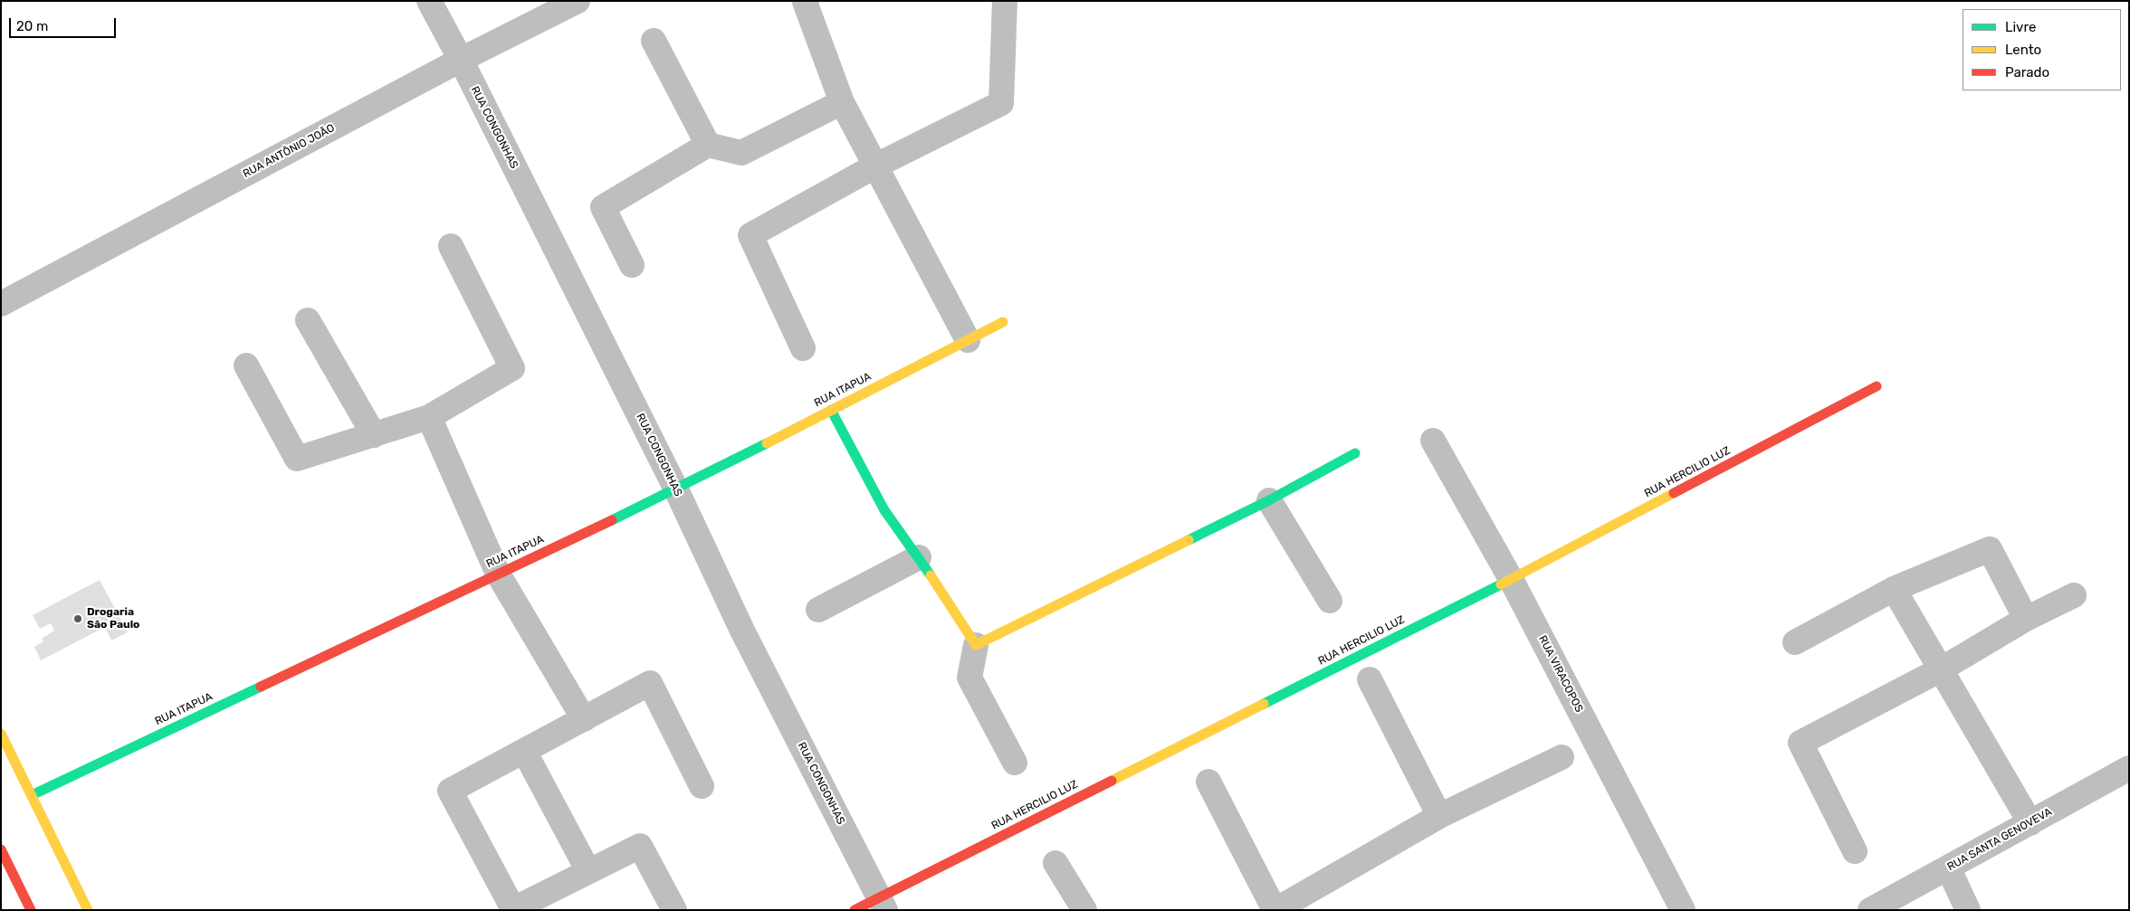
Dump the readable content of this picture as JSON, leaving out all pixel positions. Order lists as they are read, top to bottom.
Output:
{
  "streets": {
    "street": [
      "RUA CONGONHAS",
      "RUA ANTÔNIO JOÃO",
      "RUA ITAPUA",
      "RUA HERCILIO LUZ",
      "RUA VIRACOPOS",
      "RUA SANTA GENOVEVA"
    ]
  },
  "crossings": [
    ["RUA CONGONHAS", "RUA ANTÔNIO JOÃO"],
    ["RUA CONGONHAS", "RUA ITAPUA"],
    ["RUA CONGONHAS", "RUA HERCILIO LUZ"],
    ["RUA HERCILIO LUZ", "RUA VIRACOPOS"]
  ],
  "places": ["Drogaria São Paulo"],
  "legend": ["Livre", "Lento", "Parado"],
  "scale_bar": "20 m"
}
